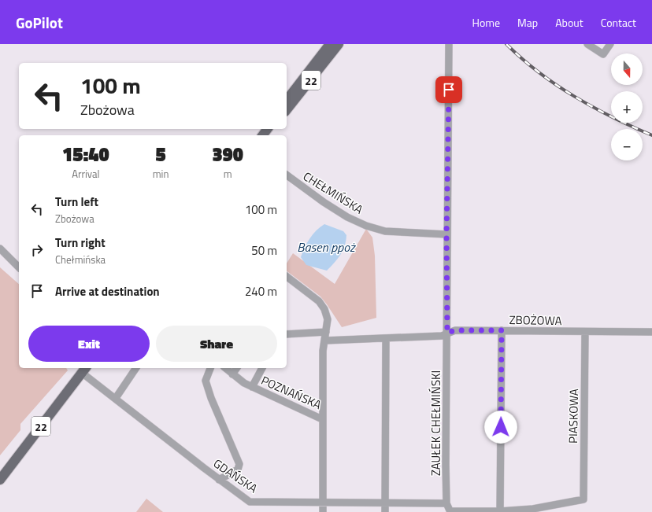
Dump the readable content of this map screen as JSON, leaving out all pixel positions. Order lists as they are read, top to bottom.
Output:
{
  "streets": {
    "main road": ["22"],
    "street": [
      "CHEŁMIŃSKA",
      "ZBOŻOWA",
      "POZNAŃSKA",
      "PIASKOWA",
      "ZAUŁEK CHEŁMIŃSKI",
      "GDAŃSKA"
    ]
  },
  "crossings": [
    ["22", "GDAŃSKA"],
    ["ZBOŻOWA", "POZNAŃSKA"],
    ["ZBOŻOWA", "PIASKOWA"],
    ["ZBOŻOWA", "ZAUŁEK CHEŁMIŃSKI"],
    ["ZAUŁEK CHEŁMIŃSKI", "GDAŃSKA"]
  ],
  "water": ["Basen ppoż"],
  "north": "bottom",
  "page": {
    "header": "GoPilot",
    "nav": [
      "Home",
      "Map",
      "About",
      "Contact"
    ],
    "map_buttons": ["+", "−"],
    "turn": ["100 m", "Zbożowa"],
    "eta": [
      "15:40",
      "Arrival",
      "5",
      "min",
      "390",
      "m"
    ],
    "list": [
      {
        "name": "Turn left",
        "note": "Zbożowa",
        "value": "100 m"
      },
      {
        "name": "Turn right",
        "note": "Chełmińska",
        "value": "50 m"
      },
      {
        "name": "Arrive at destination",
        "value": "240 m"
      }
    ],
    "buttons": ["Exit", "Share"]
  }
}
